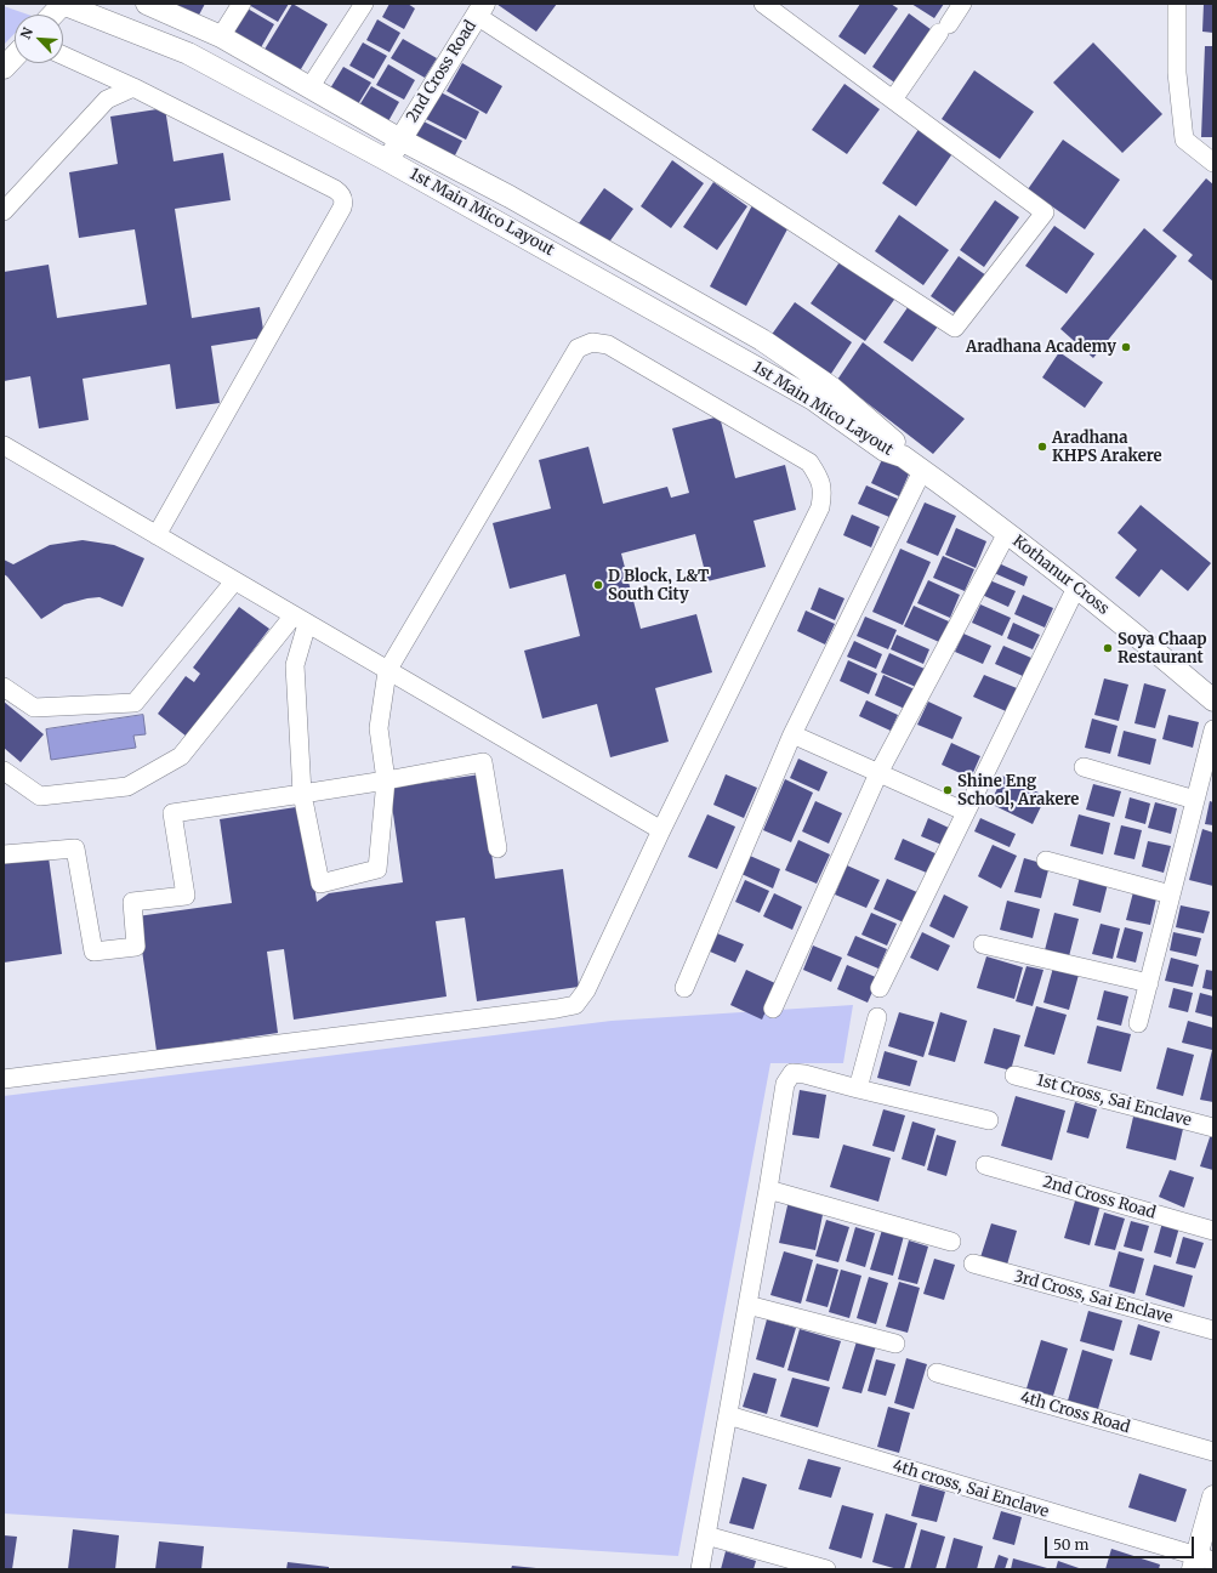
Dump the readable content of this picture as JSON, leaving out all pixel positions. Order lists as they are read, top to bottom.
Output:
{
  "streets": {
    "street": [
      "2nd Cross Road",
      "1st Main Mico Layout",
      "Kothanur Cross",
      "1st Cross, Sai Enclave",
      "3rd Cross, Sai Enclave",
      "4th Cross Road",
      "4th cross, Sai Enclave"
    ]
  },
  "crossings": [
    ["2nd Cross Road", "1st Main Mico Layout"],
    ["1st Main Mico Layout", "Kothanur Cross"]
  ],
  "places": [
    "Aradhana Academy",
    "Aradhana KHPS Arakere",
    "D Block, L&T South City",
    "Soya Chaap Restaurant",
    "Shine Eng School, Arakere"
  ],
  "scale_bar": "50 m",
  "north": "top left"
}
